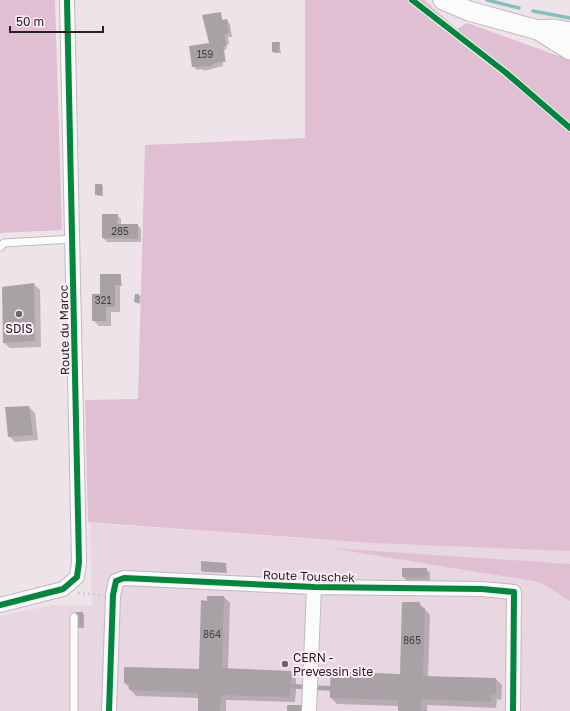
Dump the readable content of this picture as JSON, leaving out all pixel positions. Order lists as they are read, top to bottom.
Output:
{
  "streets": {
    "street": ["Route du Maroc", "Route Touschek"]
  },
  "places": ["SDIS", "CERN - Prevessin site"],
  "house_numbers": [
    "159",
    "285",
    "321",
    "864",
    "865"
  ],
  "scale_bar": "50 m"
}
